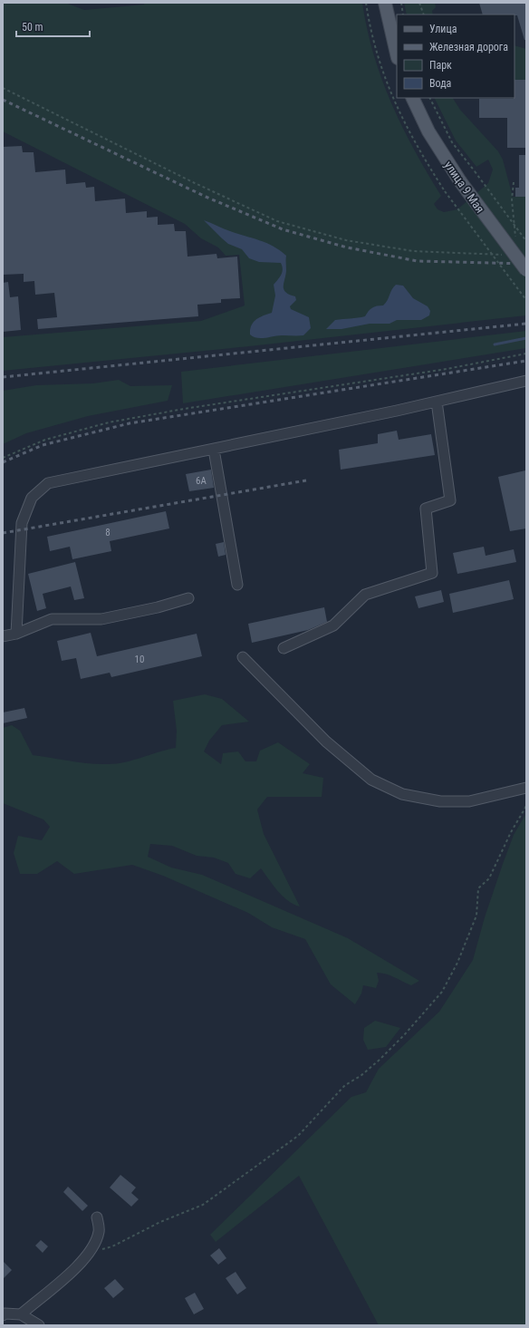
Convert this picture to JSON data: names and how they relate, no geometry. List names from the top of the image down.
{
  "streets": {
    "main road": ["улица 9 Мая"]
  },
  "house_numbers": ["6А", "8", "10"],
  "legend": [
    "Улица",
    "Железная дорога",
    "Парк",
    "Вода"
  ],
  "scale_bar": "50 m"
}
